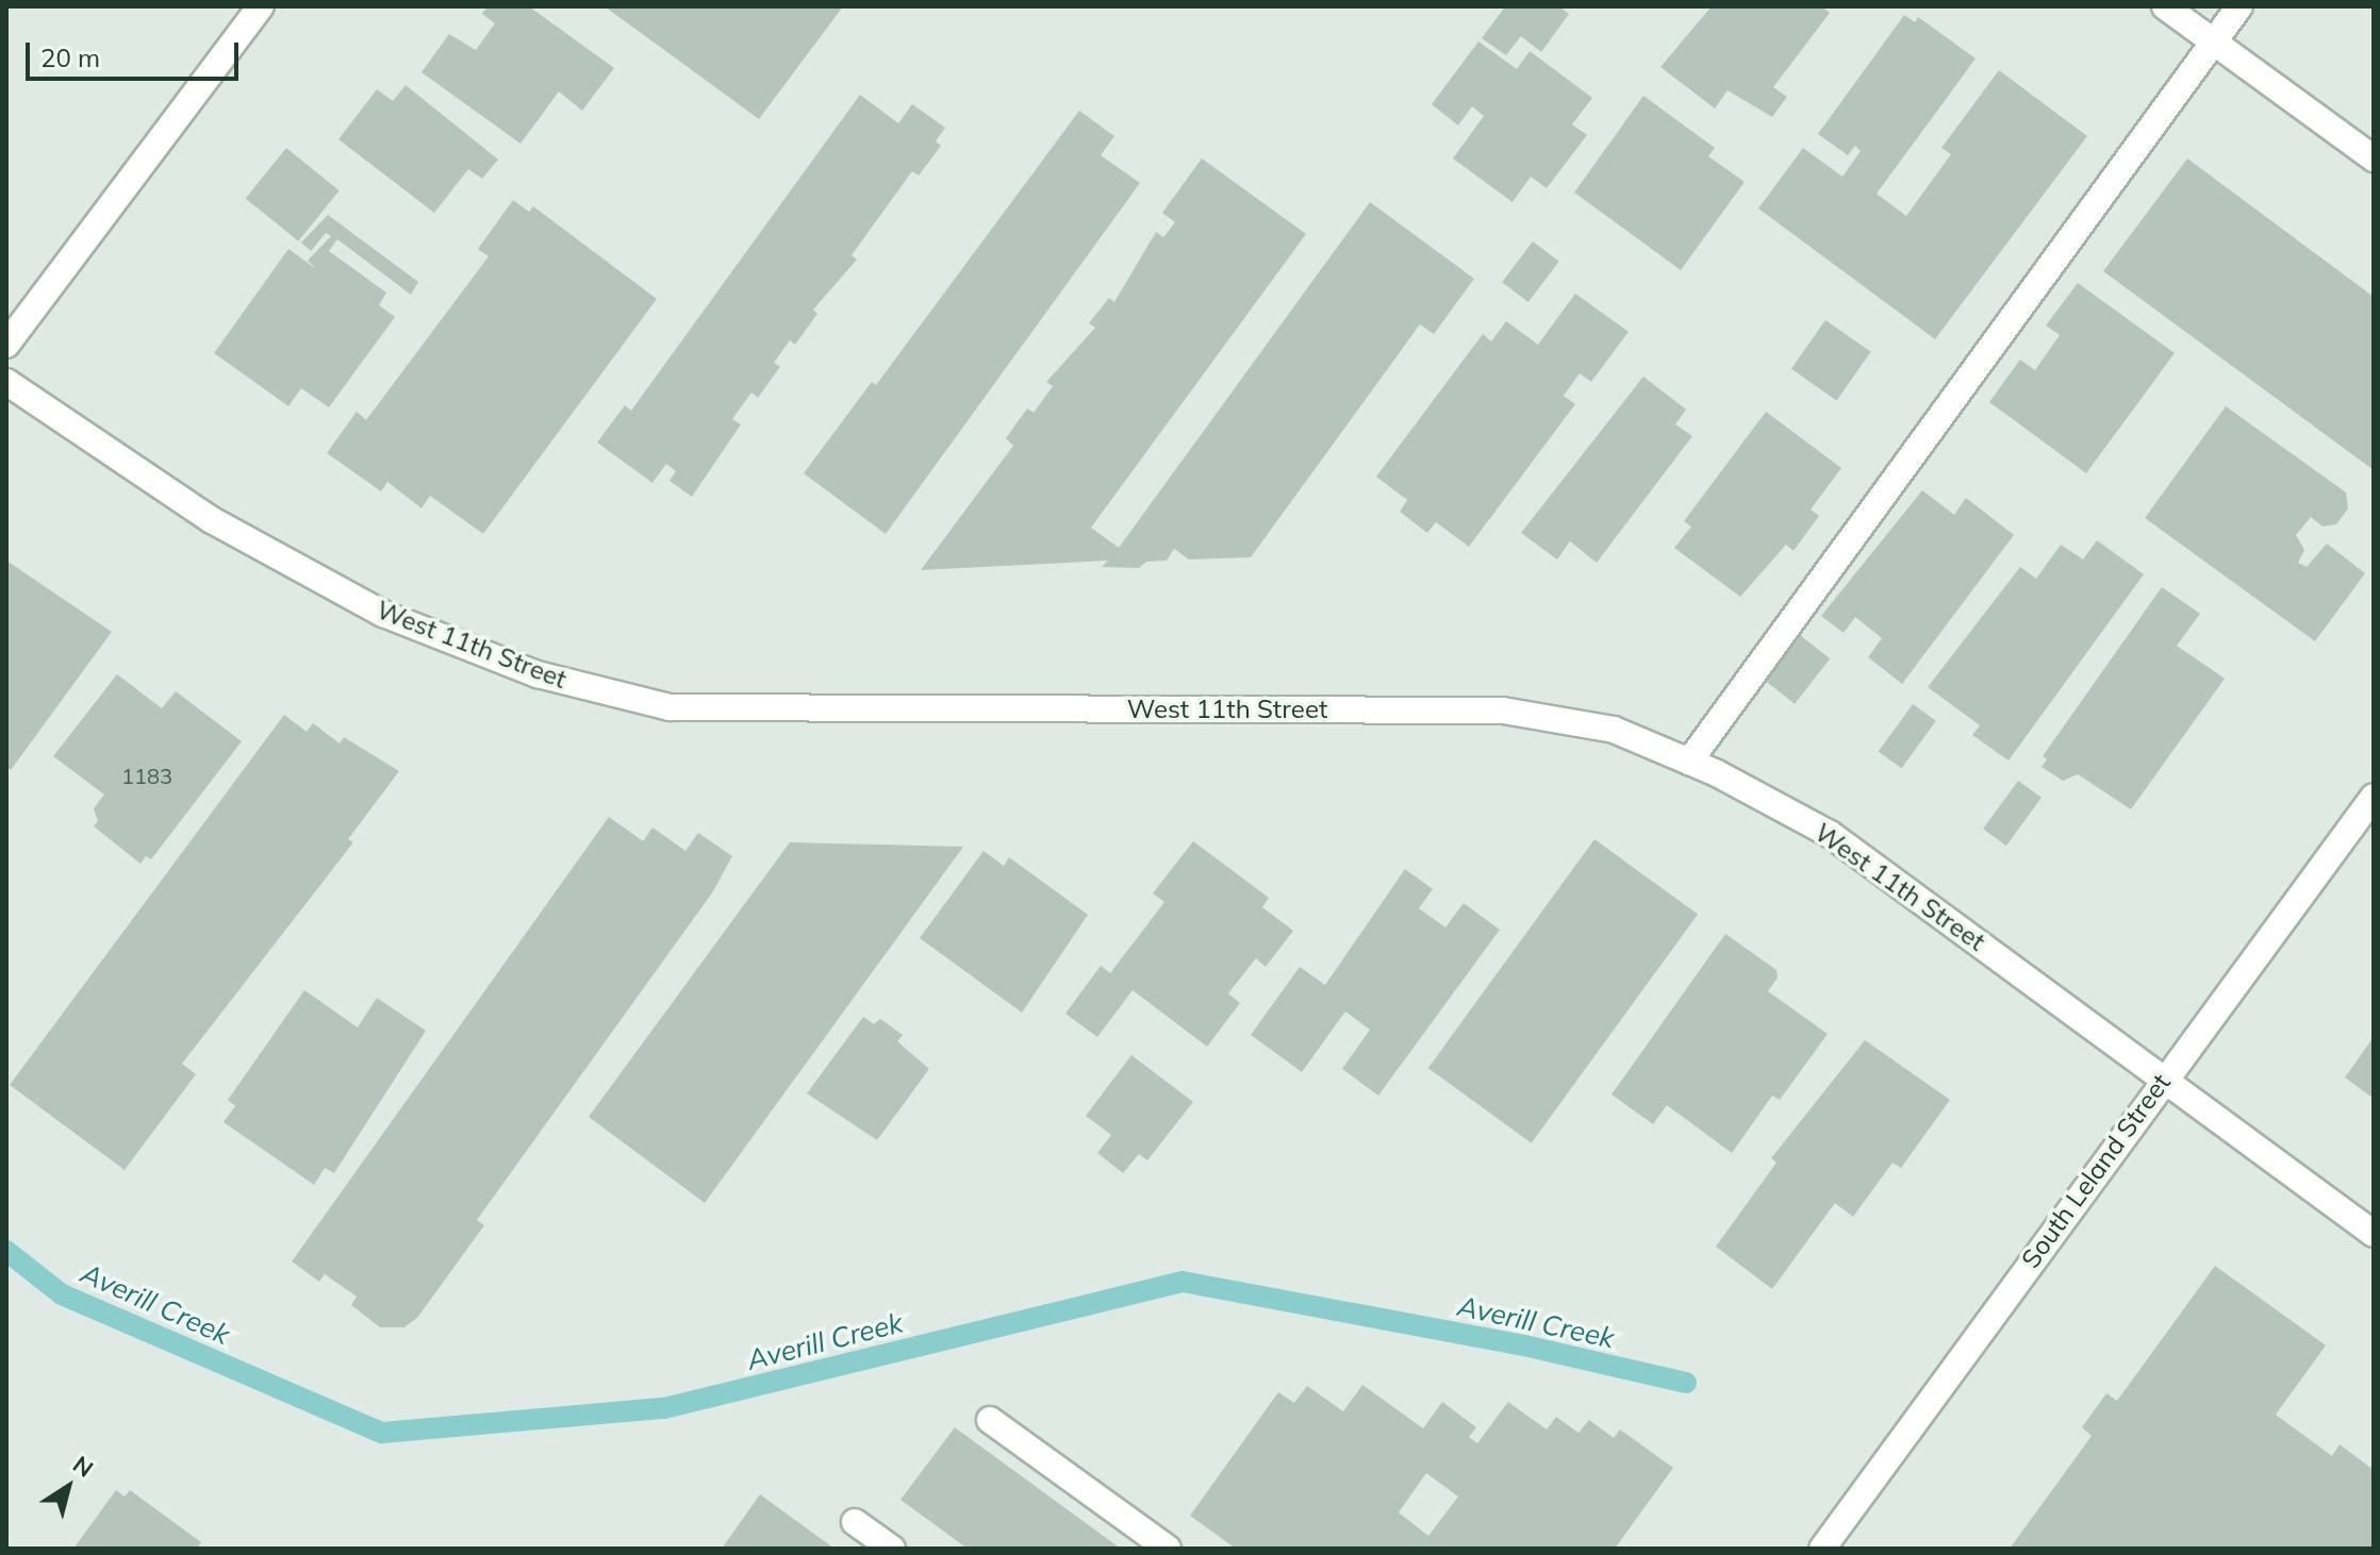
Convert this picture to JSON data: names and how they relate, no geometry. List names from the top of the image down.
{
  "streets": {
    "street": ["West 11th Street", "South Leland Street"]
  },
  "crossings": [
    ["West 11th Street", "South Leland Street"]
  ],
  "water": ["Averill Creek"],
  "house_numbers": ["1183"],
  "scale_bar": "20 m",
  "north": "top right"
}
